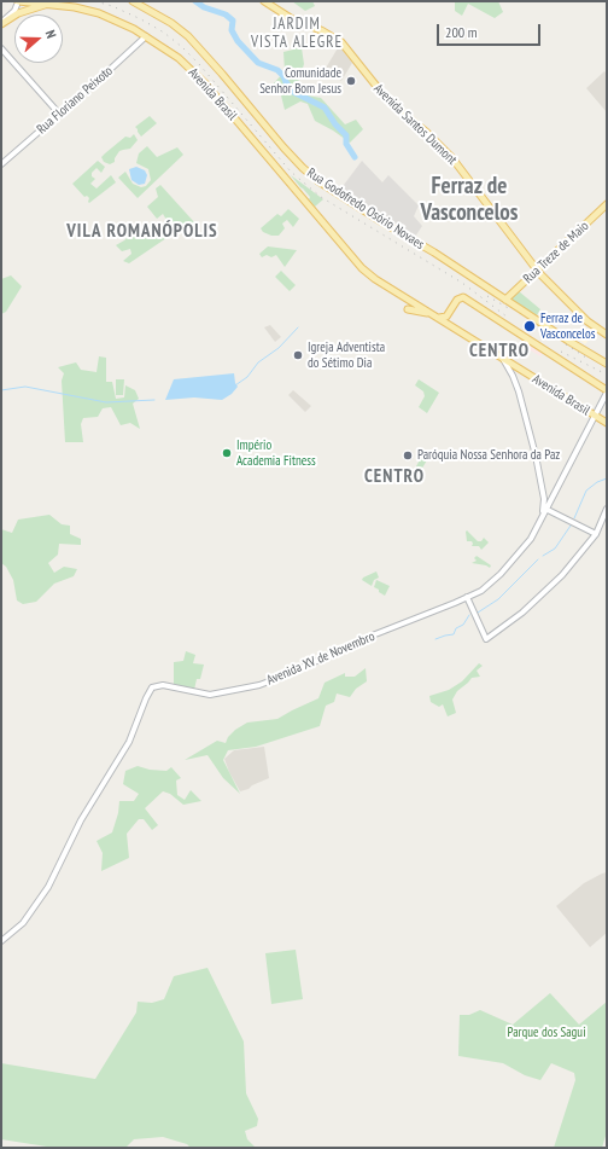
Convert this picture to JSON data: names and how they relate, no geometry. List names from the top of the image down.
{
  "streets": {
    "main road": [
      "Avenida Brasil",
      "Avenida Santos Dumont",
      "Rua Godofredo Osório Novaes",
      "Rua Treze de Maio"
    ],
    "street": ["Rua Floriano Peixoto", "Avenida XV de Novembro"]
  },
  "crossings": [
    ["Avenida Brasil", "Rua Floriano Peixoto"],
    ["Avenida Brasil", "Avenida XV de Novembro"],
    ["Avenida Santos Dumont", "Rua Treze de Maio"],
    ["Rua Godofredo Osório Novaes", "Rua Treze de Maio"]
  ],
  "districts": [
    "JARDIM VISTA ALEGRE",
    "Ferraz de Vasconcelos",
    "VILA ROMANÓPOLIS",
    "CENTRO",
    "CENTRO"
  ],
  "parks": ["Parque dos Sagui"],
  "places": [
    "Comunidade Senhor Bom Jesus",
    "Ferraz de Vasconcelos",
    "Igreja Adventista do Sétimo Dia",
    "Império Academia Fitness",
    "Paróquia Nossa Senhora da Paz"
  ],
  "scale_bar": "200 m",
  "north": "right"
}
